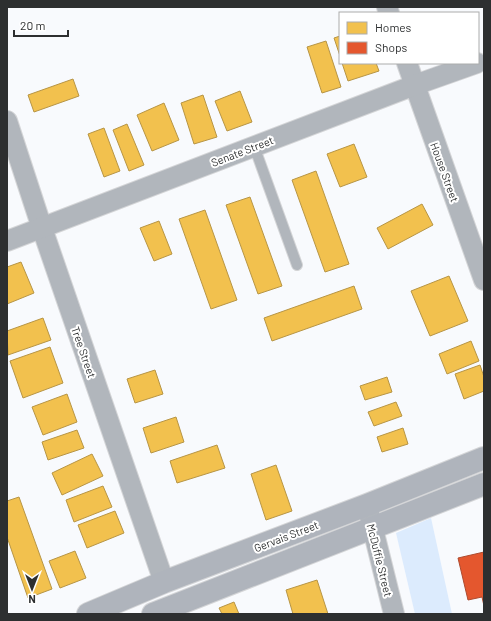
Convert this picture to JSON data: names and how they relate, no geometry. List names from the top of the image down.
{
  "streets": {
    "main road": ["Gervais Street"],
    "street": [
      "Senate Street",
      "House Street",
      "Tree Street",
      "McDuffie Street"
    ]
  },
  "crossings": [
    ["Senate Street", "House Street"],
    ["Senate Street", "Tree Street"],
    ["Tree Street", "Gervais Street"],
    ["Gervais Street", "McDuffie Street"]
  ],
  "legend": ["Homes", "Shops"],
  "scale_bar": "20 m",
  "north": "bottom"
}
